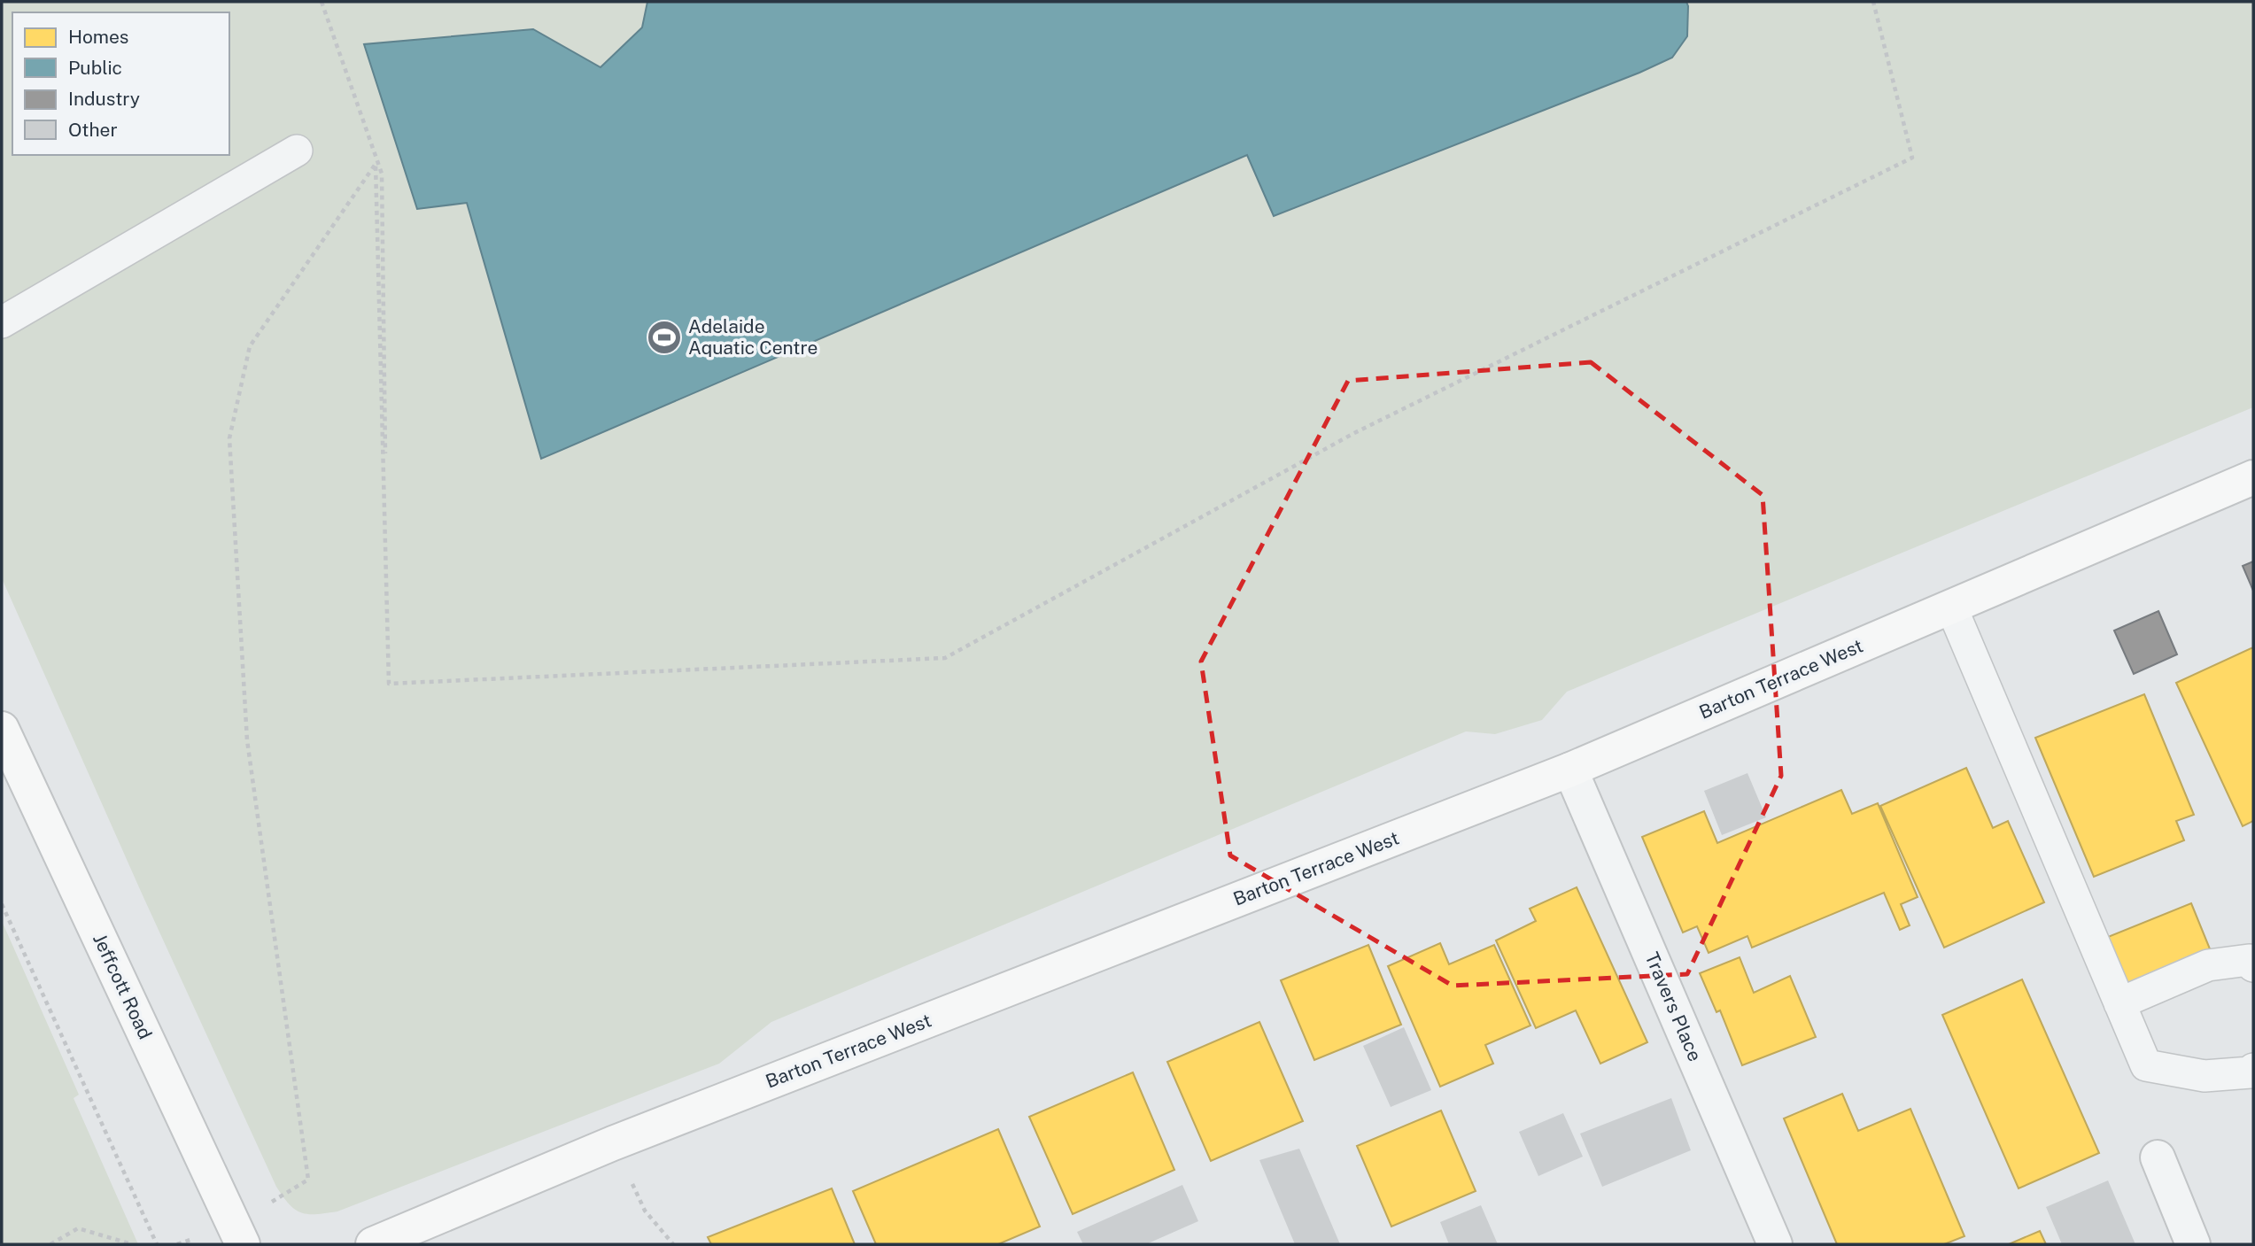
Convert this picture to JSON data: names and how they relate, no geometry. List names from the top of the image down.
{
  "streets": {
    "street": ["Barton Terrace West", "Jeffcott Road", "Travers Place"]
  },
  "crossings": [
    ["Barton Terrace West", "Travers Place"]
  ],
  "places": {
    "sports": ["Adelaide Aquatic Centre"]
  },
  "legend": [
    "Homes",
    "Public",
    "Industry",
    "Other"
  ]
}
